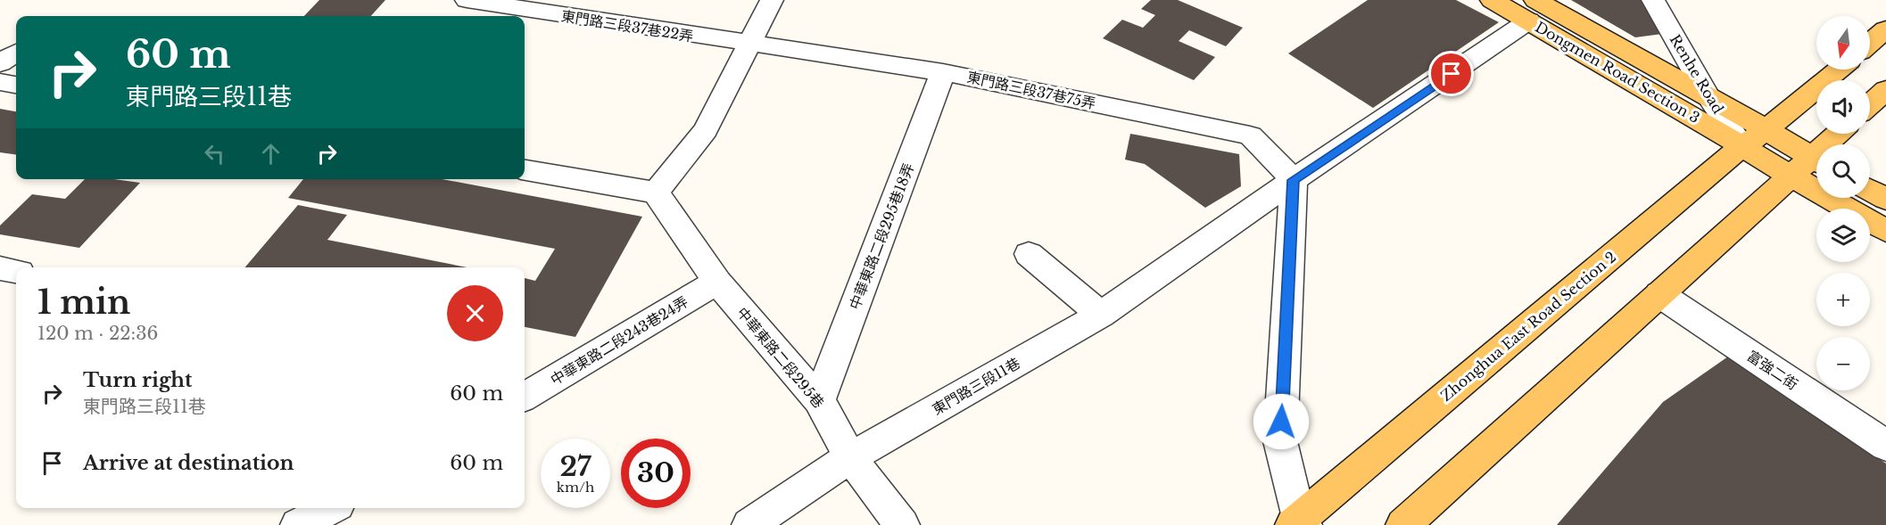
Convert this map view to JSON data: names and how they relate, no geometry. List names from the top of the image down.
{
  "streets": {
    "main road": ["Dongmen Road Section 3", "Zhonghua East Road Section 2"],
    "street": [
      "東門路三段37巷22弄",
      "Renhe Road",
      "東門路三段37巷75弄",
      "中華東路二段295巷18弄",
      "中華東路二段243巷24弄",
      "中華東路二段295巷",
      "富強二街",
      "東門路三段11巷"
    ]
  },
  "crossings": [
    ["東門路三段37巷22弄", "東門路三段37巷75弄"],
    ["Dongmen Road Section 3", "Renhe Road"],
    ["Dongmen Road Section 3", "Zhonghua East Road Section 2"],
    ["Dongmen Road Section 3", "東門路三段11巷"],
    ["Renhe Road", "Zhonghua East Road Section 2"],
    ["東門路三段37巷75弄", "中華東路二段295巷18弄"],
    ["東門路三段37巷75弄", "東門路三段11巷"],
    ["中華東路二段295巷18弄", "中華東路二段295巷"],
    ["中華東路二段243巷24弄", "中華東路二段295巷"],
    ["中華東路二段295巷", "東門路三段11巷"]
  ],
  "north": "bottom",
  "page": {
    "map_buttons": ["+", "−"],
    "turn": ["60 m", "東門路三段11巷"],
    "heading": ["1 min", "120 m · 22:36"],
    "list": [
      {
        "name": "Turn right",
        "note": "東門路三段11巷",
        "value": "60 m"
      },
      {
        "name": "Arrive at destination",
        "value": "60 m"
      }
    ],
    "speed": "27 km/h",
    "limit": "30"
  }
}
